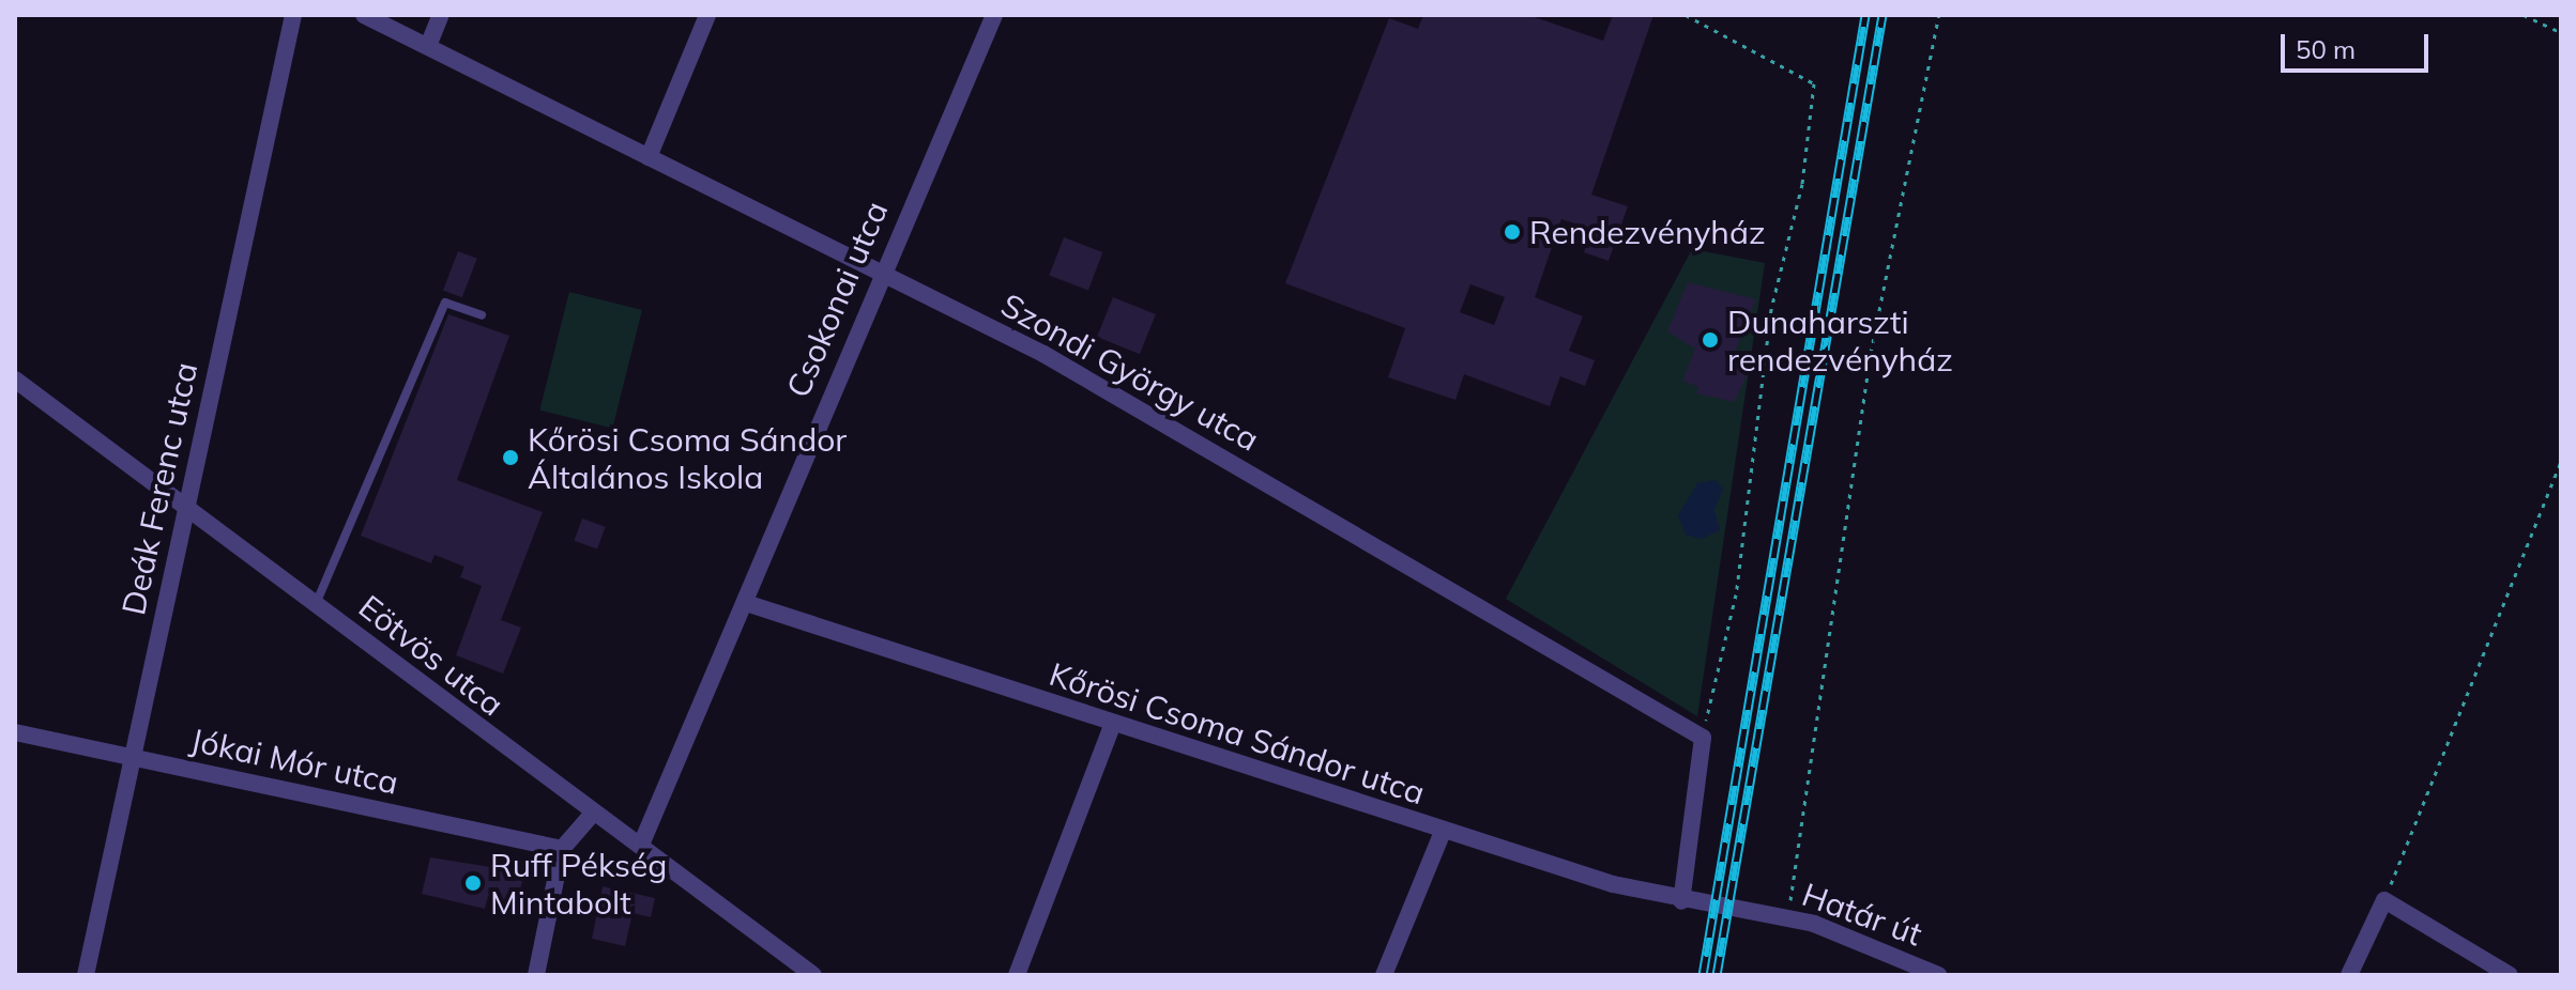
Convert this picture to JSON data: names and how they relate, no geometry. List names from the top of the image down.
{
  "streets": {
    "street": [
      "Csokonai utca",
      "Szondi György utca",
      "Deák Ferenc utca",
      "Eötvös utca",
      "Kőrösi Csoma Sándor utca",
      "Jókai Mór utca",
      "Határ út"
    ]
  },
  "crossings": [
    ["Csokonai utca", "Szondi György utca"],
    ["Csokonai utca", "Eötvös utca"],
    ["Csokonai utca", "Kőrösi Csoma Sándor utca"],
    ["Deák Ferenc utca", "Eötvös utca"],
    ["Deák Ferenc utca", "Jókai Mór utca"],
    ["Kőrösi Csoma Sándor utca", "Határ út"]
  ],
  "places": [
    "Rendezvényház",
    "Dunaharszti rendezvényház",
    "Kőrösi Csoma Sándor Általános Iskola",
    "Ruff Pékség Mintabolt"
  ],
  "scale_bar": "50 m"
}
